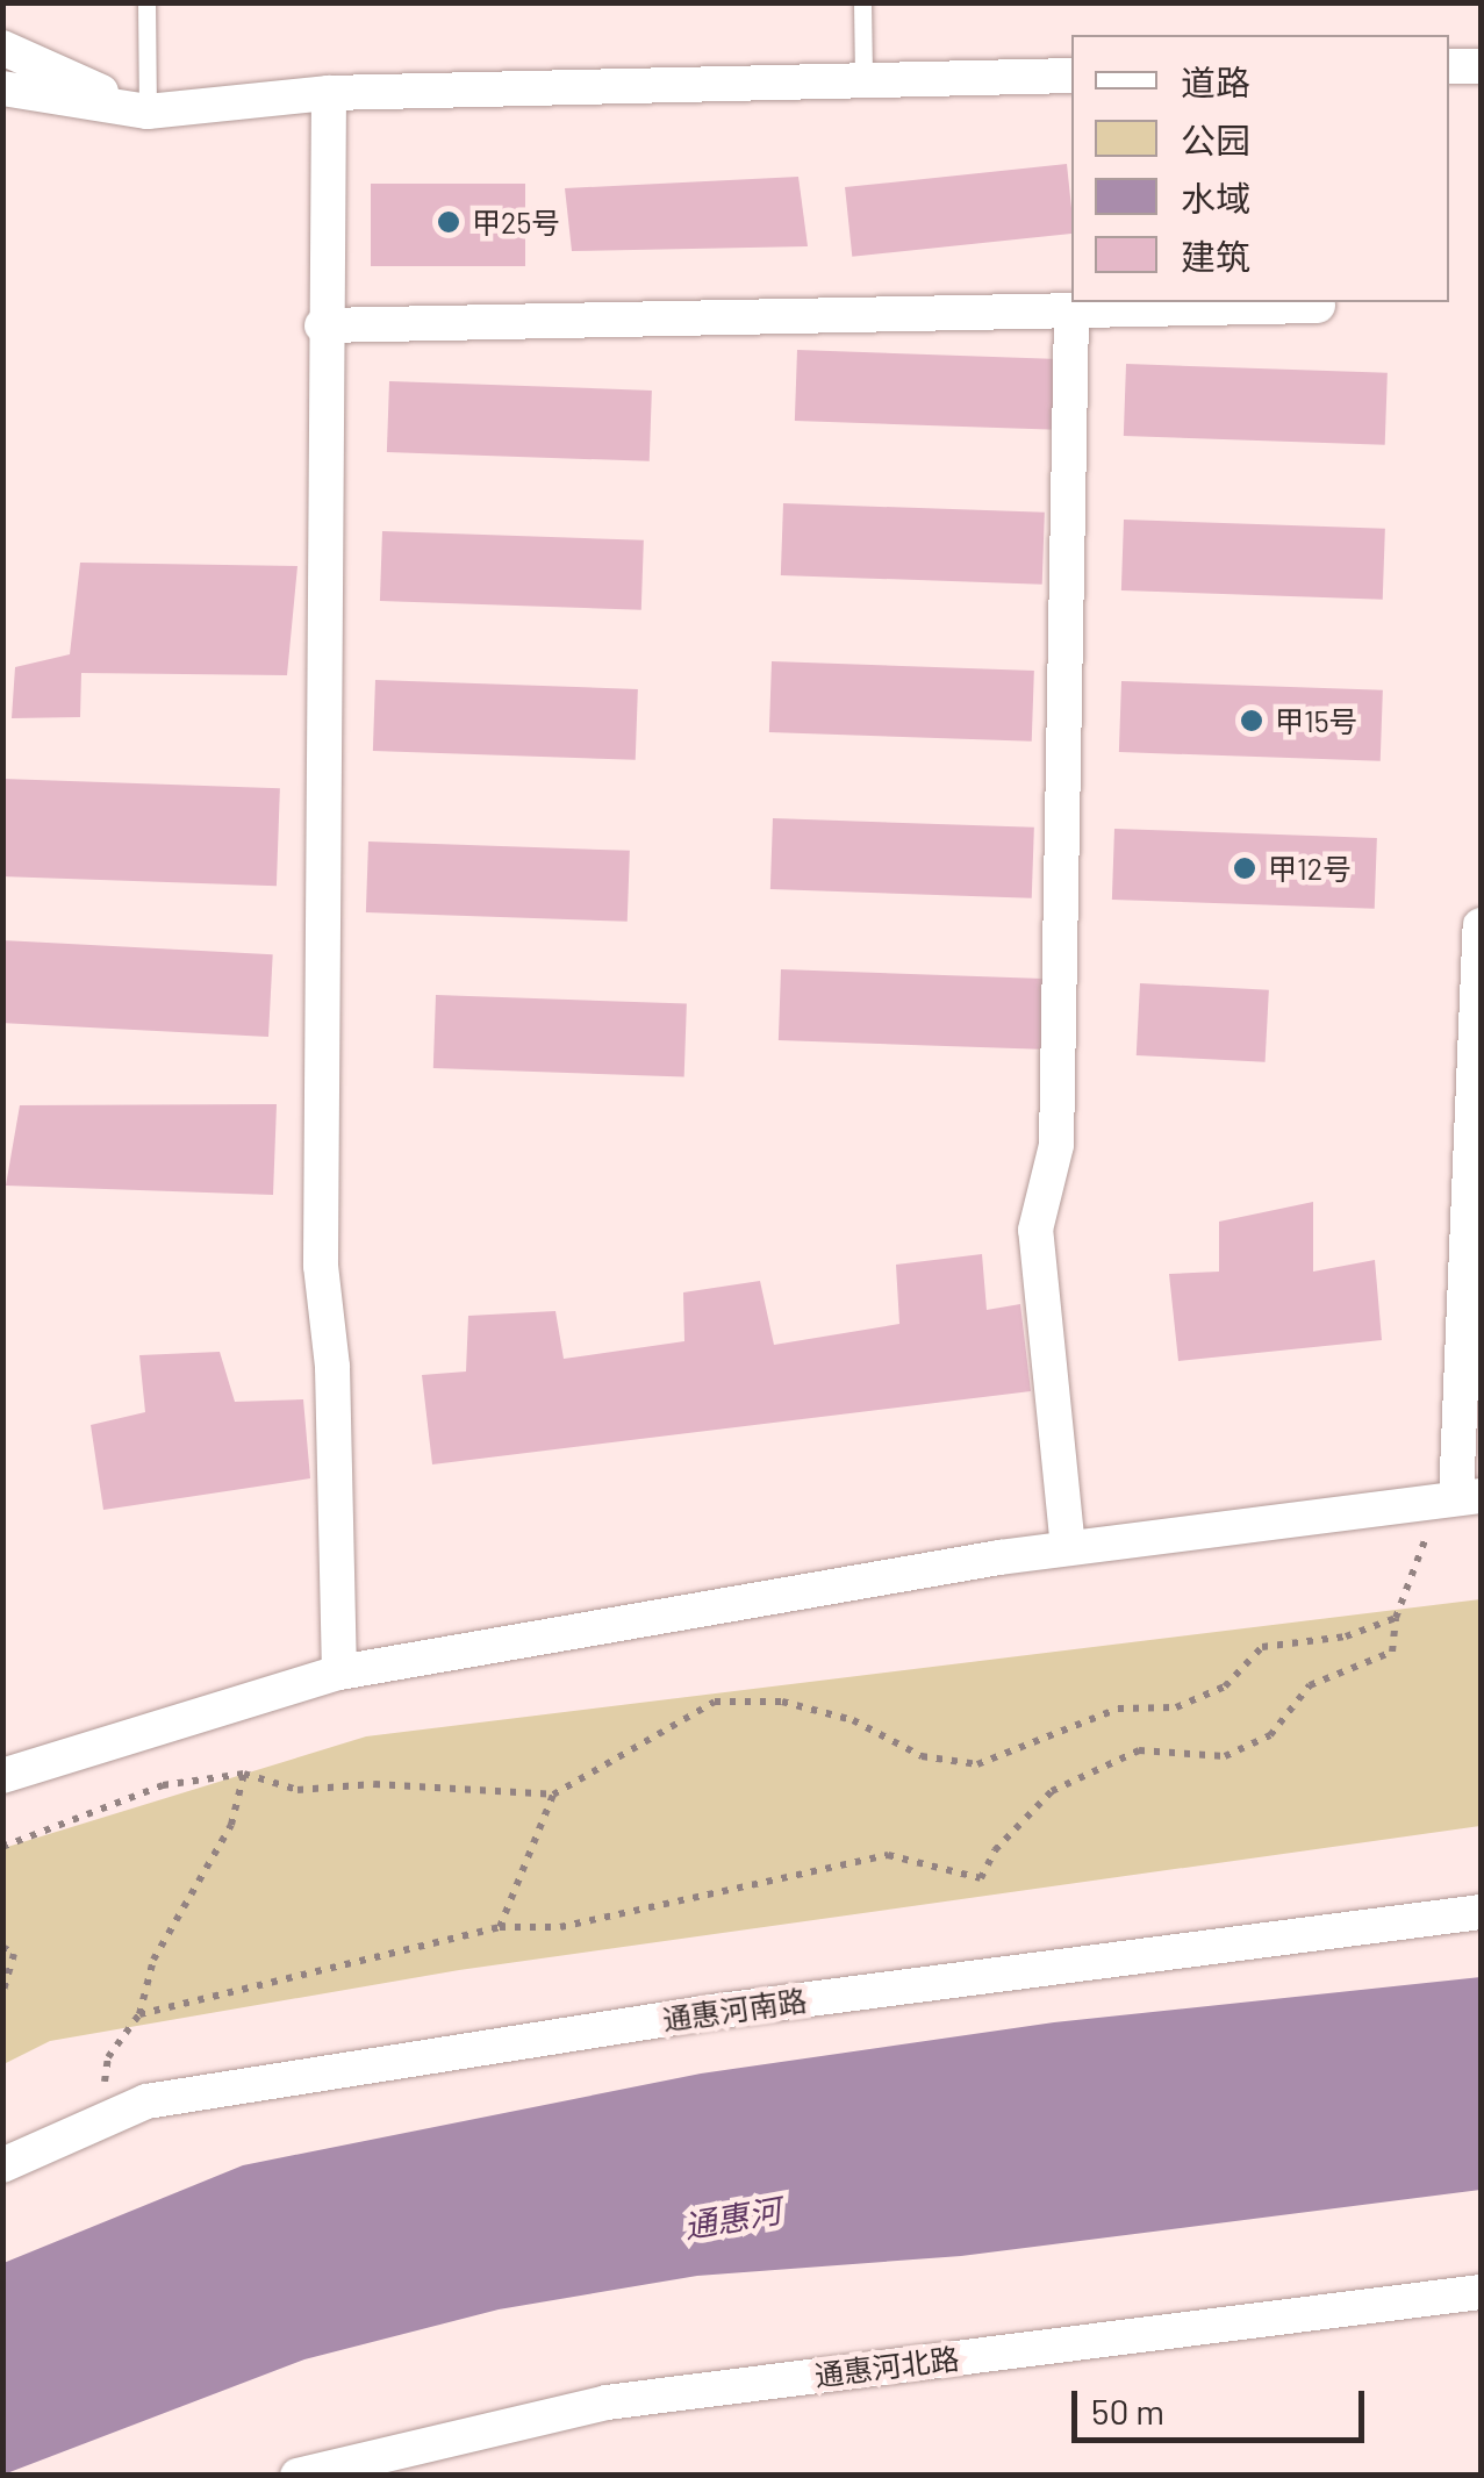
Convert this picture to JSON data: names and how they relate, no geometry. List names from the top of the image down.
{
  "streets": {
    "street": ["通惠河南路", "通惠河北路"]
  },
  "water": ["通惠河"],
  "places": ["甲25号", "甲15号", "甲12号"],
  "legend": [
    "道路",
    "公园",
    "水域",
    "建筑"
  ],
  "scale_bar": "50 m"
}
